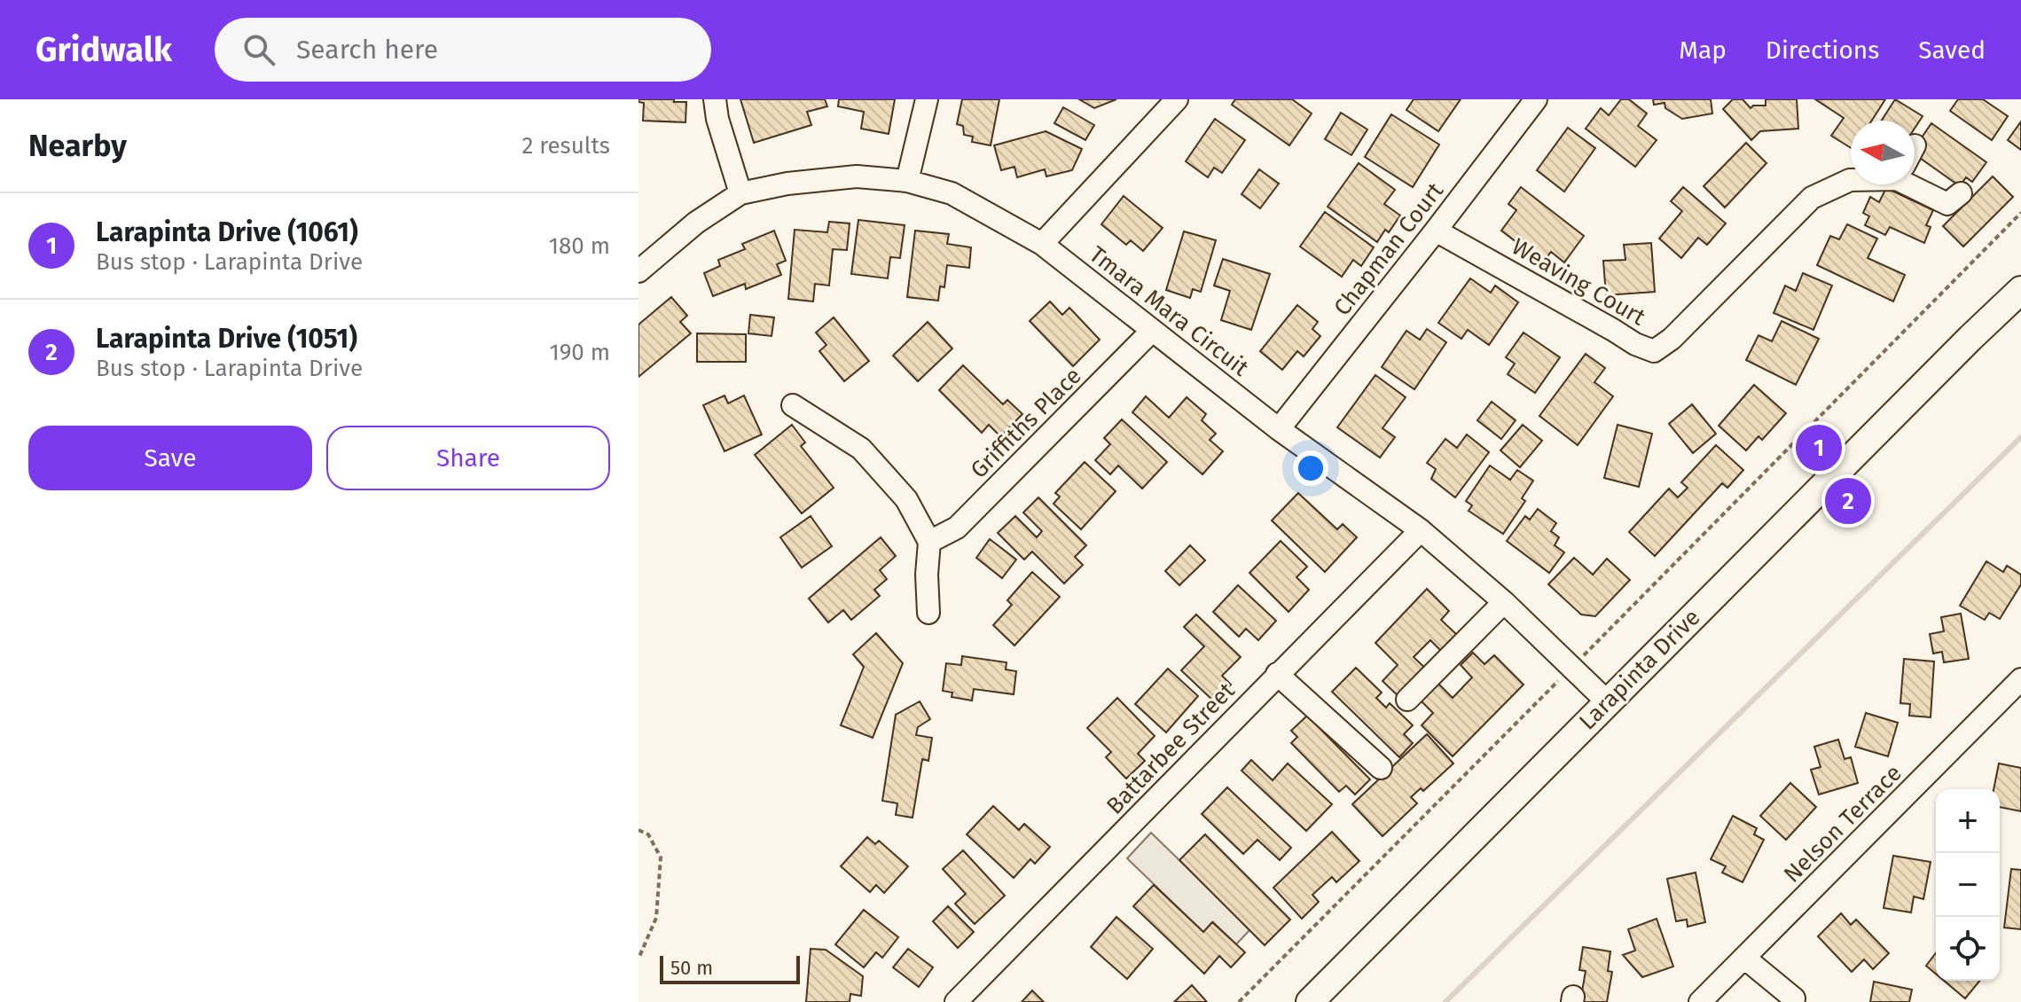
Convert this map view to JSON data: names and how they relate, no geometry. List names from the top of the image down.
{
  "streets": {
    "main road": ["Larapinta Drive"],
    "street": [
      "Chapman Court",
      "Weaving Court",
      "Tmara Mara Circuit",
      "Griffiths Place",
      "Battarbee Street",
      "Nelson Terrace"
    ]
  },
  "crossings": [
    ["Chapman Court", "Weaving Court"],
    ["Chapman Court", "Tmara Mara Circuit"],
    ["Tmara Mara Circuit", "Griffiths Place"],
    ["Tmara Mara Circuit", "Larapinta Drive"],
    ["Tmara Mara Circuit", "Battarbee Street"]
  ],
  "scale_bar": "50 m",
  "north": "left",
  "page": {
    "header": "Gridwalk",
    "search": "Search here",
    "nav": ["Map", "Directions", "Saved"],
    "heading": ["Nearby", "2 results"],
    "list": [
      {
        "mark": "1",
        "name": "Larapinta Drive (1061)",
        "note": "Bus stop · Larapinta Drive",
        "value": "180 m"
      },
      {
        "mark": "2",
        "name": "Larapinta Drive (1051)",
        "note": "Bus stop · Larapinta Drive",
        "value": "190 m"
      }
    ],
    "buttons": ["Save", "Share"],
    "pins": ["1", "2"],
    "map_buttons": ["+", "−"],
    "scale": "50 m"
  }
}
